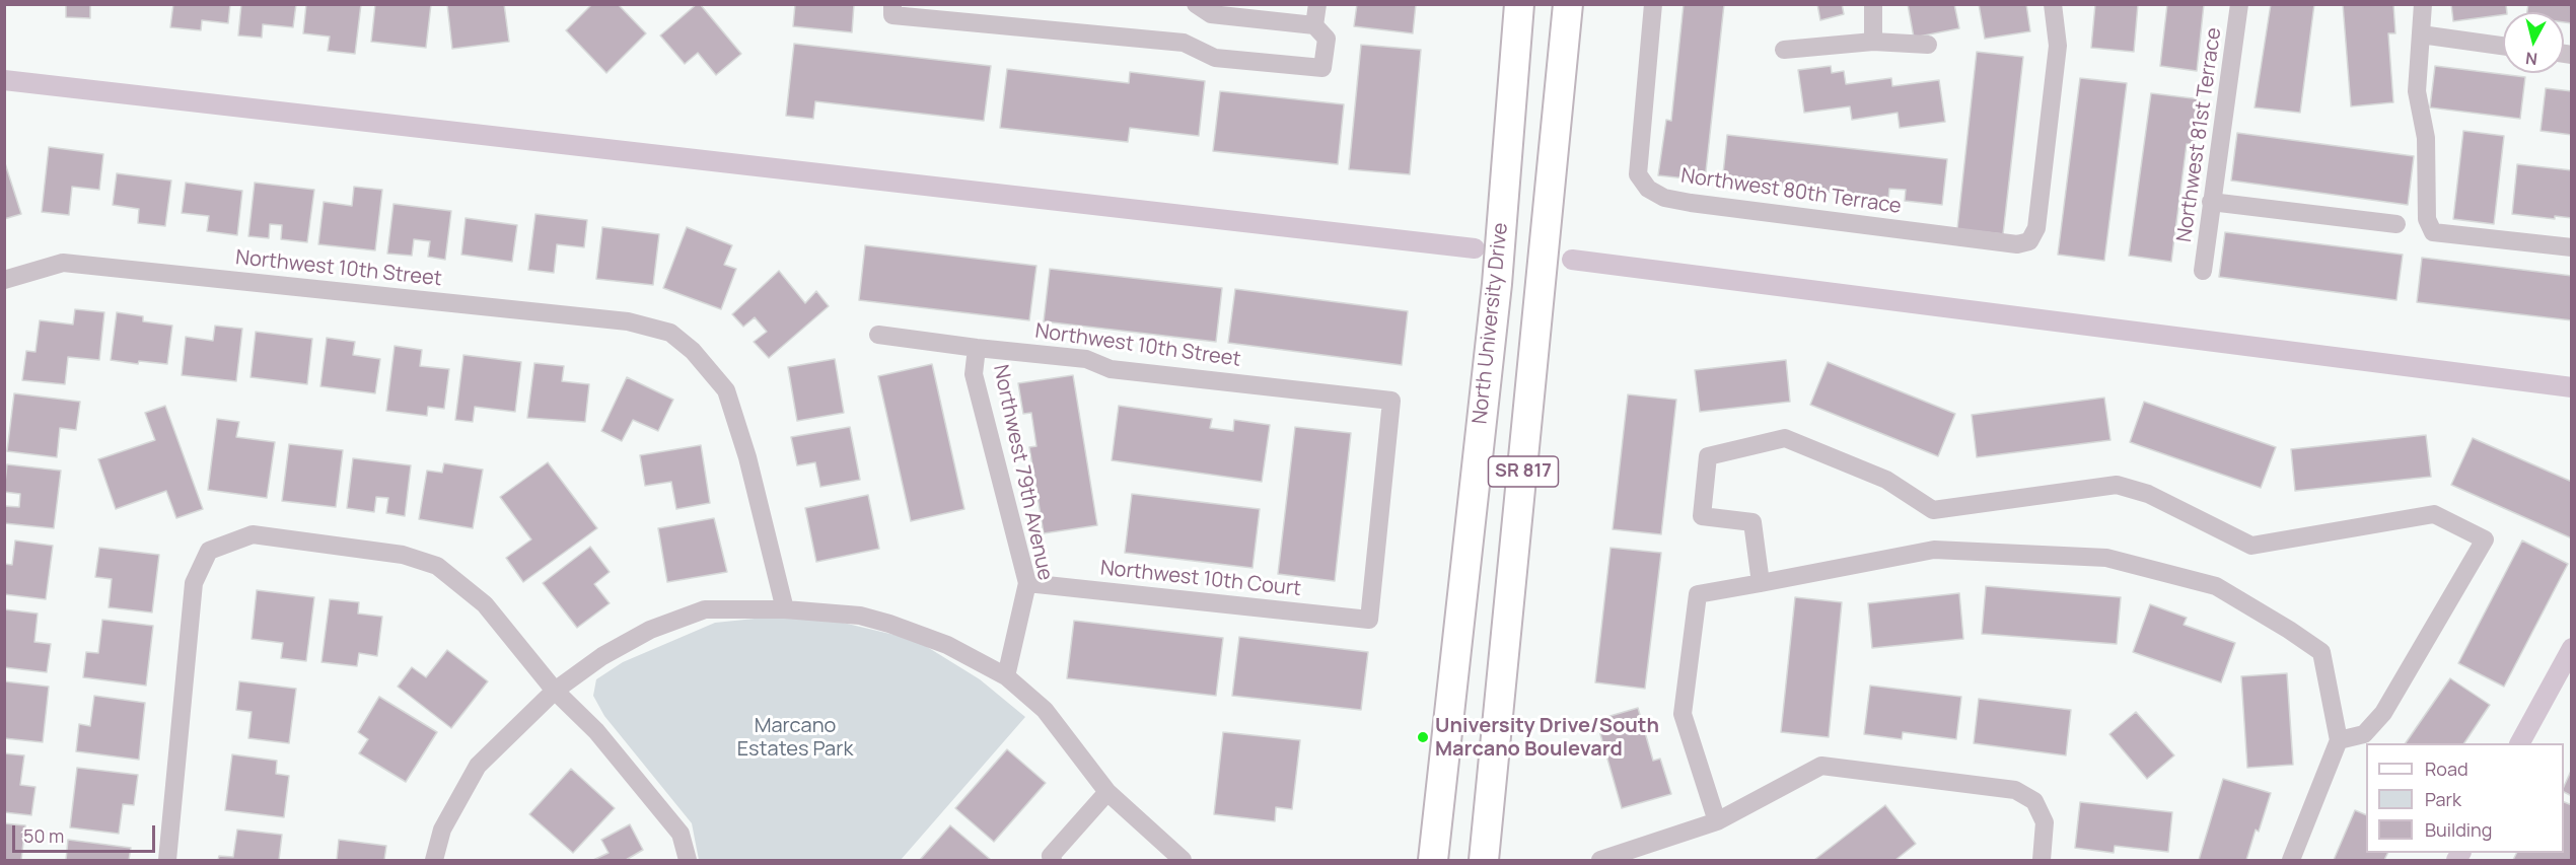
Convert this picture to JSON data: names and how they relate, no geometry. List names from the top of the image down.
{
  "streets": {
    "main road": ["North University Drive", "SR 817"],
    "street": [
      "Northwest 81st Terrace",
      "Northwest 80th Terrace",
      "Northwest 10th Street",
      "Northwest 79th Avenue",
      "Northwest 10th Court"
    ]
  },
  "crossings": [
    ["Northwest 10th Street", "Northwest 79th Avenue"],
    ["Northwest 10th Street", "Northwest 10th Court"],
    ["Northwest 79th Avenue", "Northwest 10th Court"]
  ],
  "parks": ["Marcano Estates Park"],
  "places": ["University Drive/South Marcano Boulevard"],
  "legend": ["Road", "Park", "Building"],
  "scale_bar": "50 m",
  "north": "bottom"
}
